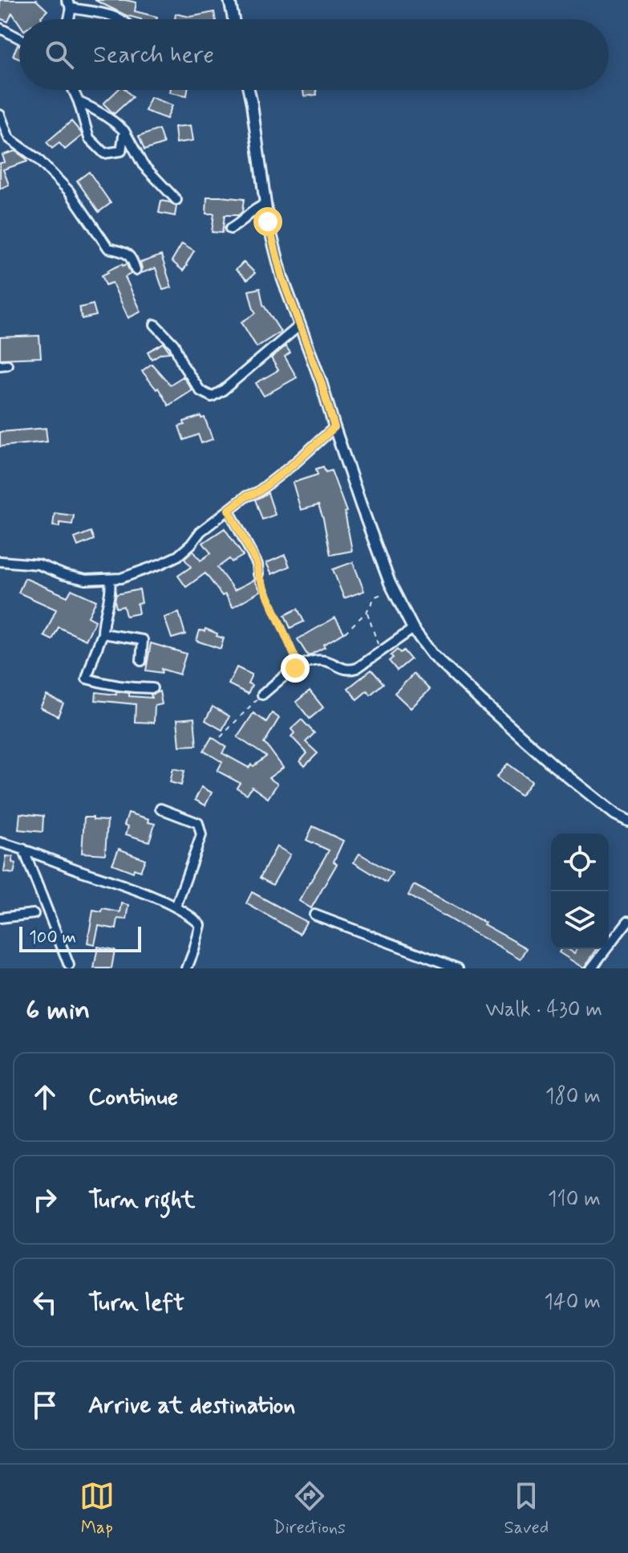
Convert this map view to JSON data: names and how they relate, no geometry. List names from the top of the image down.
{
  "scale_bar": "100 m",
  "page": {
    "search": "Search here",
    "scale": "100 m",
    "heading": ["6 min", "Walk · 430 m"],
    "list": [
      ["Continue", "180 m"],
      ["Turn right", "110 m"],
      ["Turn left", "140 m"],
      "Arrive at destination"
    ],
    "nav": ["Map", "Directions", "Saved"]
  }
}
